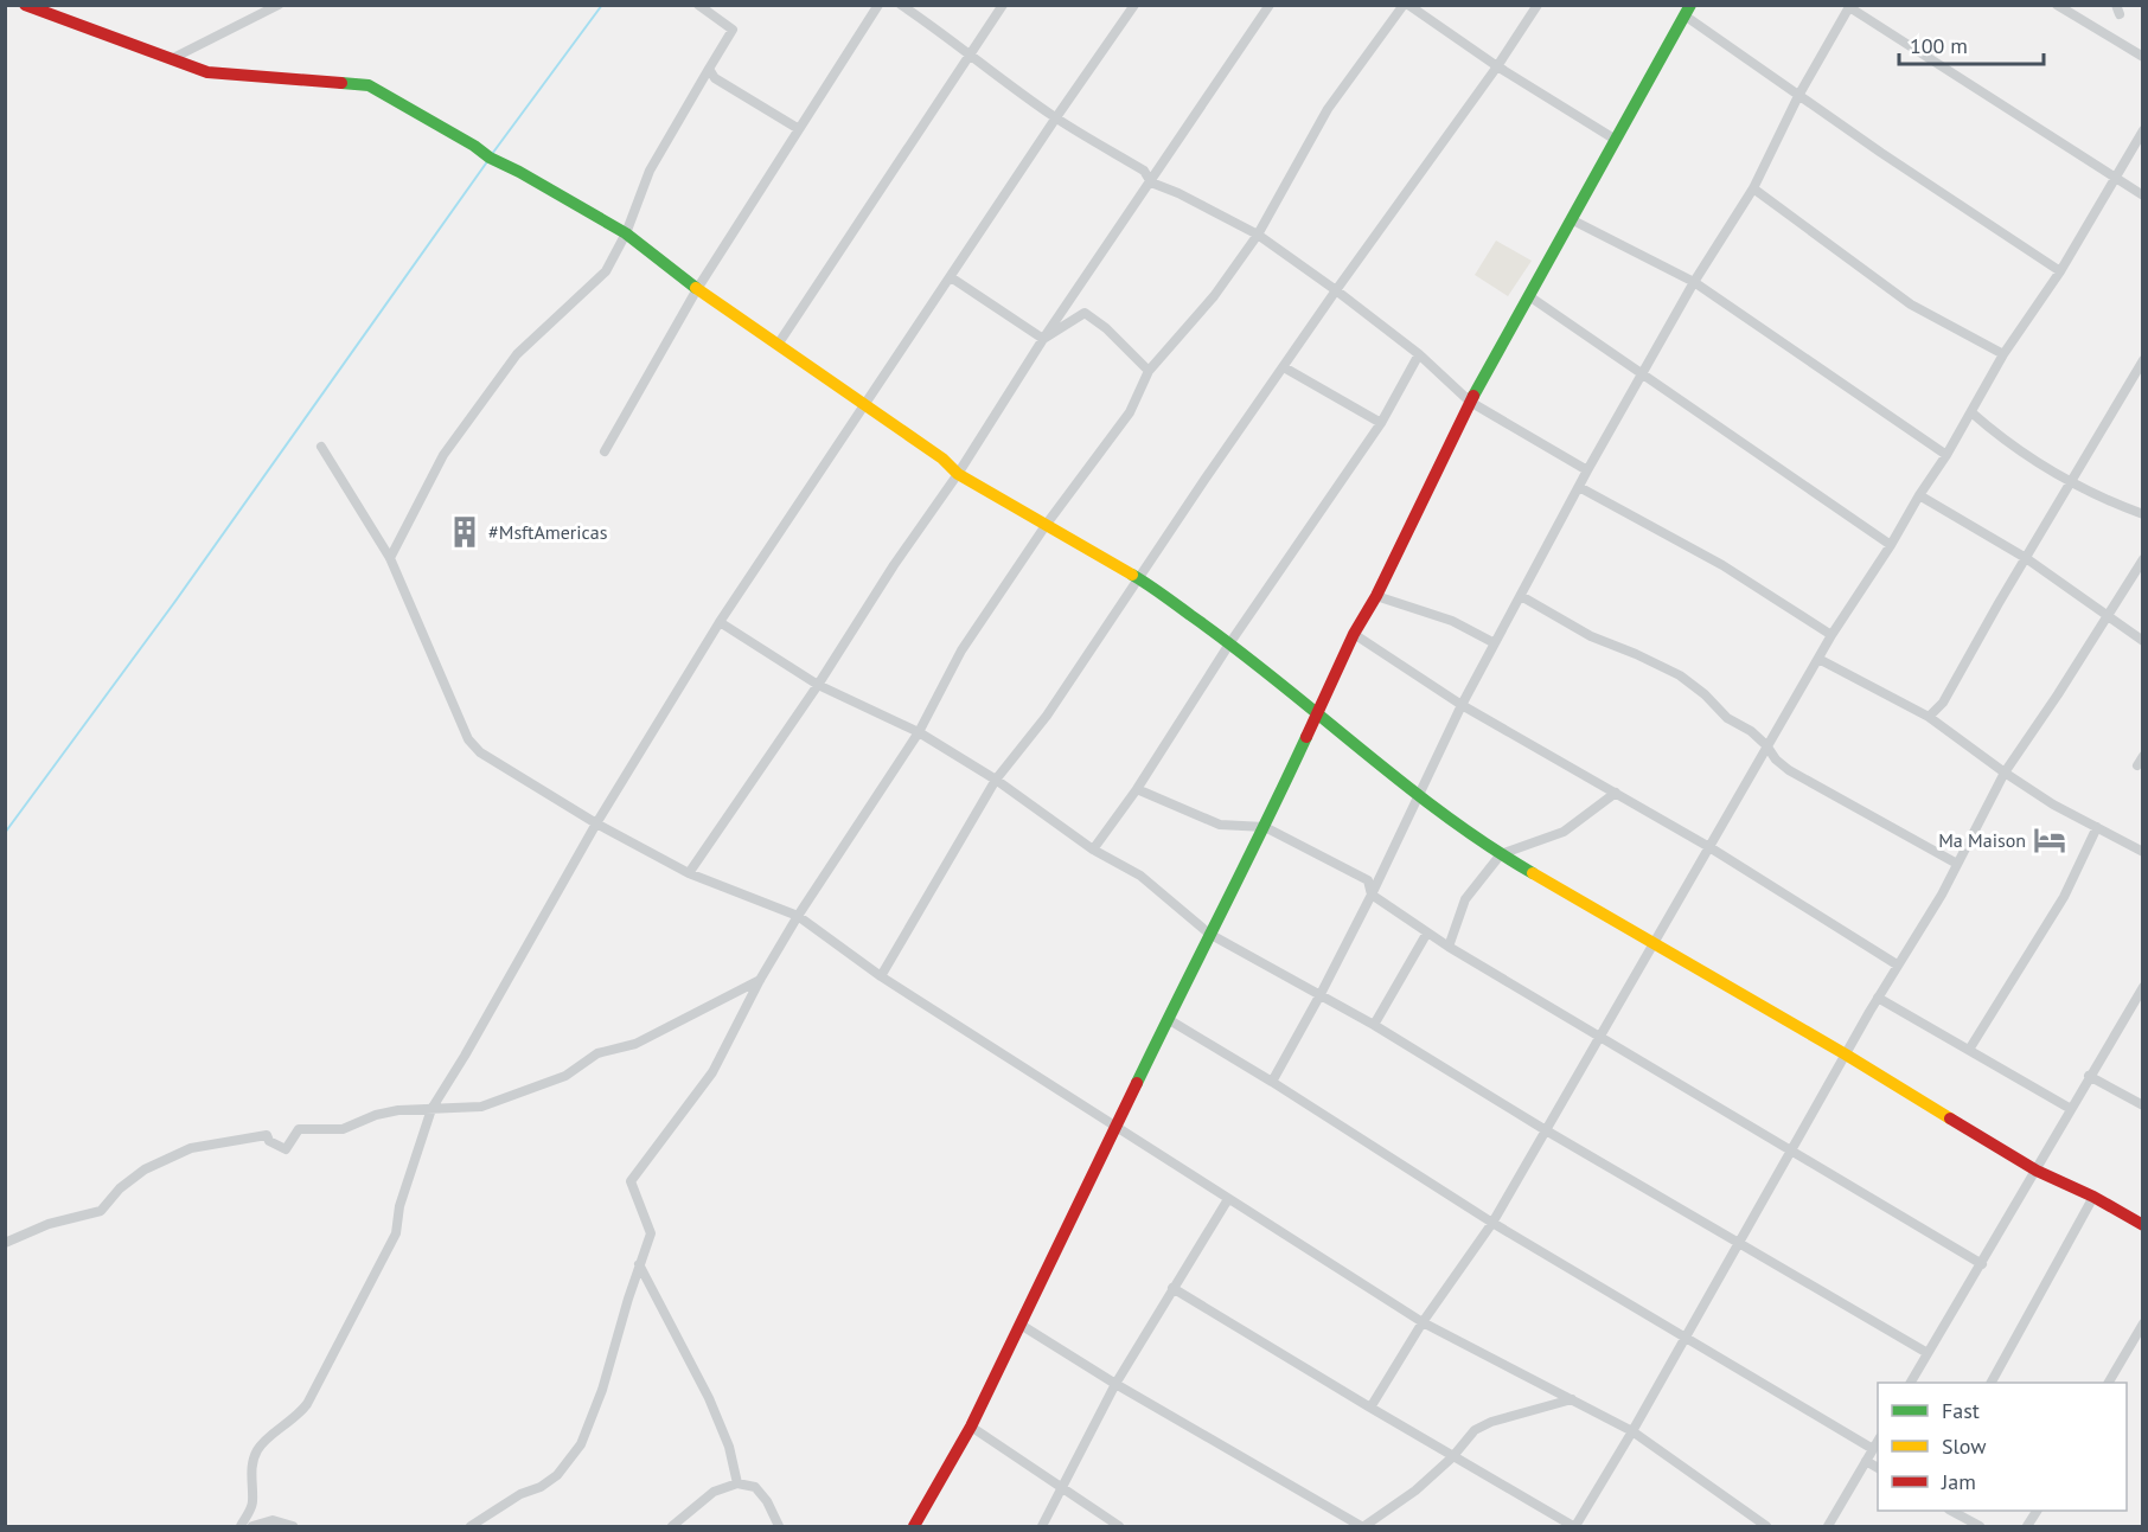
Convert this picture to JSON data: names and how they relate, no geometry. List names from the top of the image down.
{
  "places": {
    "building": ["#MsftAmericas"],
    "hotel": ["Ma Maison"]
  },
  "legend": ["Fast", "Slow", "Jam"],
  "scale_bar": "100 m"
}
